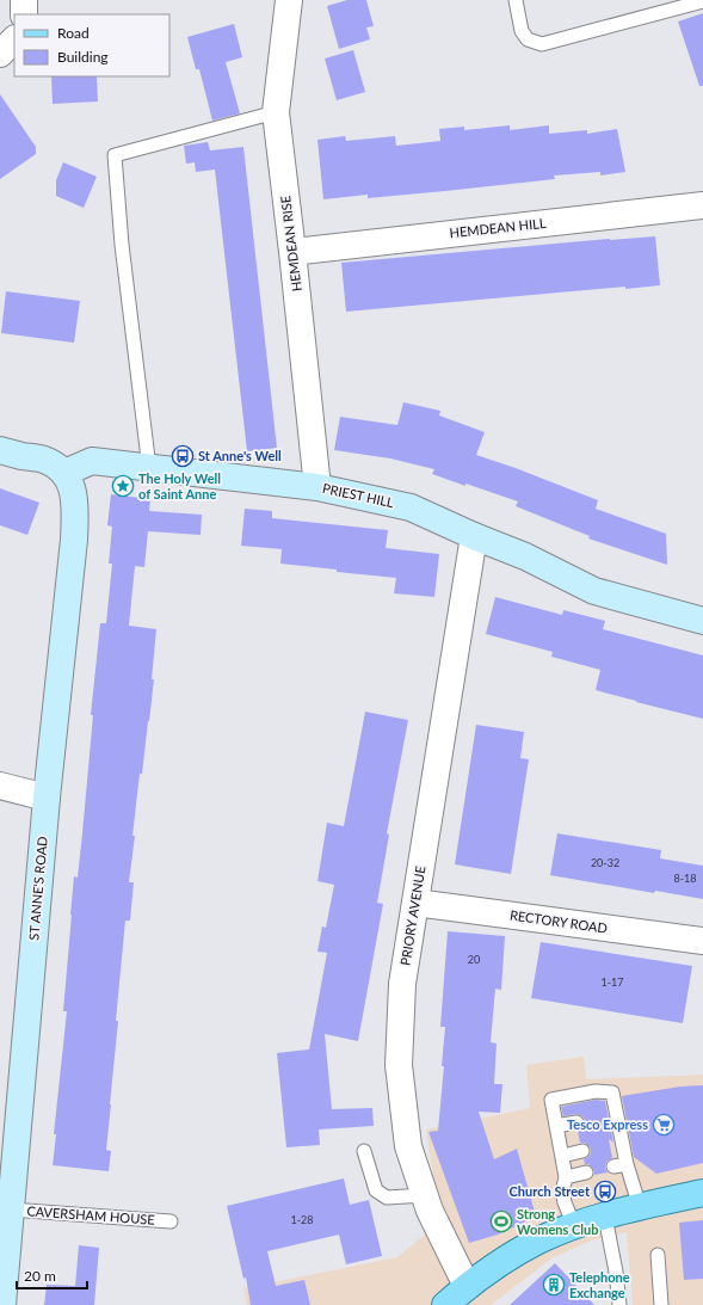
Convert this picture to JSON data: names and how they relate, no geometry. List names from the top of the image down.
{
  "streets": {
    "street": [
      "HEMDEAN HILL",
      "HEMDEAN RISE",
      "PRIEST HILL",
      "ST ANNE'S ROAD",
      "PRIORY AVENUE",
      "RECTORY ROAD"
    ],
    "lane": ["CAVERSHAM HOUSE"]
  },
  "crossings": [
    ["HEMDEAN HILL", "HEMDEAN RISE"],
    ["HEMDEAN RISE", "PRIEST HILL"],
    ["PRIEST HILL", "ST ANNE'S ROAD"],
    ["PRIEST HILL", "PRIORY AVENUE"],
    ["ST ANNE'S ROAD", "CAVERSHAM HOUSE"],
    ["PRIORY AVENUE", "RECTORY ROAD"]
  ],
  "places": {
    "bus stop": ["St Anne's Well", "Church Street"],
    "place": ["The Holy Well of Saint Anne"],
    "supermarket": ["Tesco Express"],
    "sports": ["Strong Womens Club"],
    "building": ["Telephone Exchange"]
  },
  "house_numbers": [
    "20-32",
    "8-18",
    "20",
    "1-17",
    "1-28"
  ],
  "legend": ["Road", "Building"],
  "scale_bar": "20 m"
}
